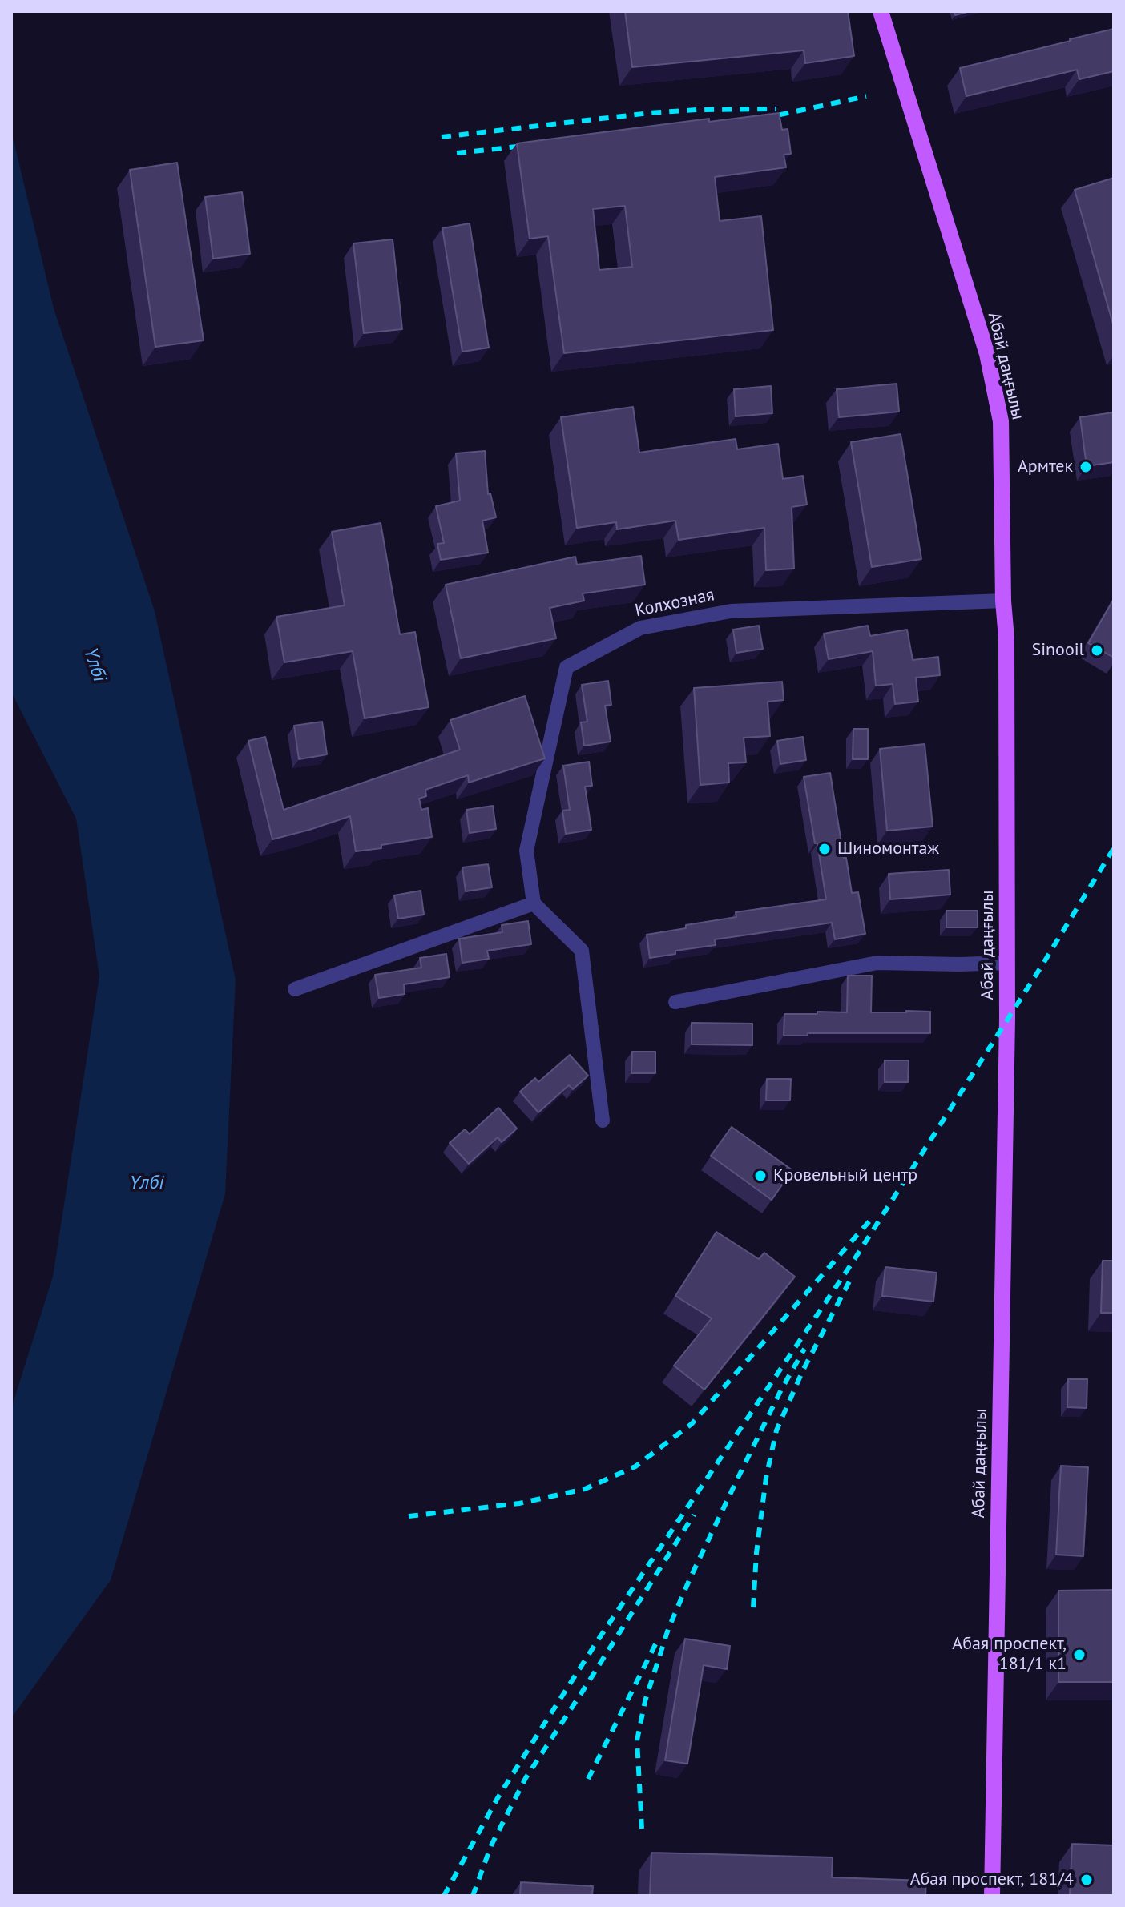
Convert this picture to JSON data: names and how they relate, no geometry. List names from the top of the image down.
{
  "streets": {
    "main road": ["Абай даңғылы"],
    "street": ["Колхозная"]
  },
  "crossings": [
    ["Абай даңғылы", "Колхозная"]
  ],
  "water": ["Үлбі"],
  "places": [
    "Армтек",
    "Sinooil",
    "Шиномонтаж",
    "Кровельный центр",
    "Абая проспект, 181/1 к1",
    "Абая проспект, 181/4"
  ]
}
